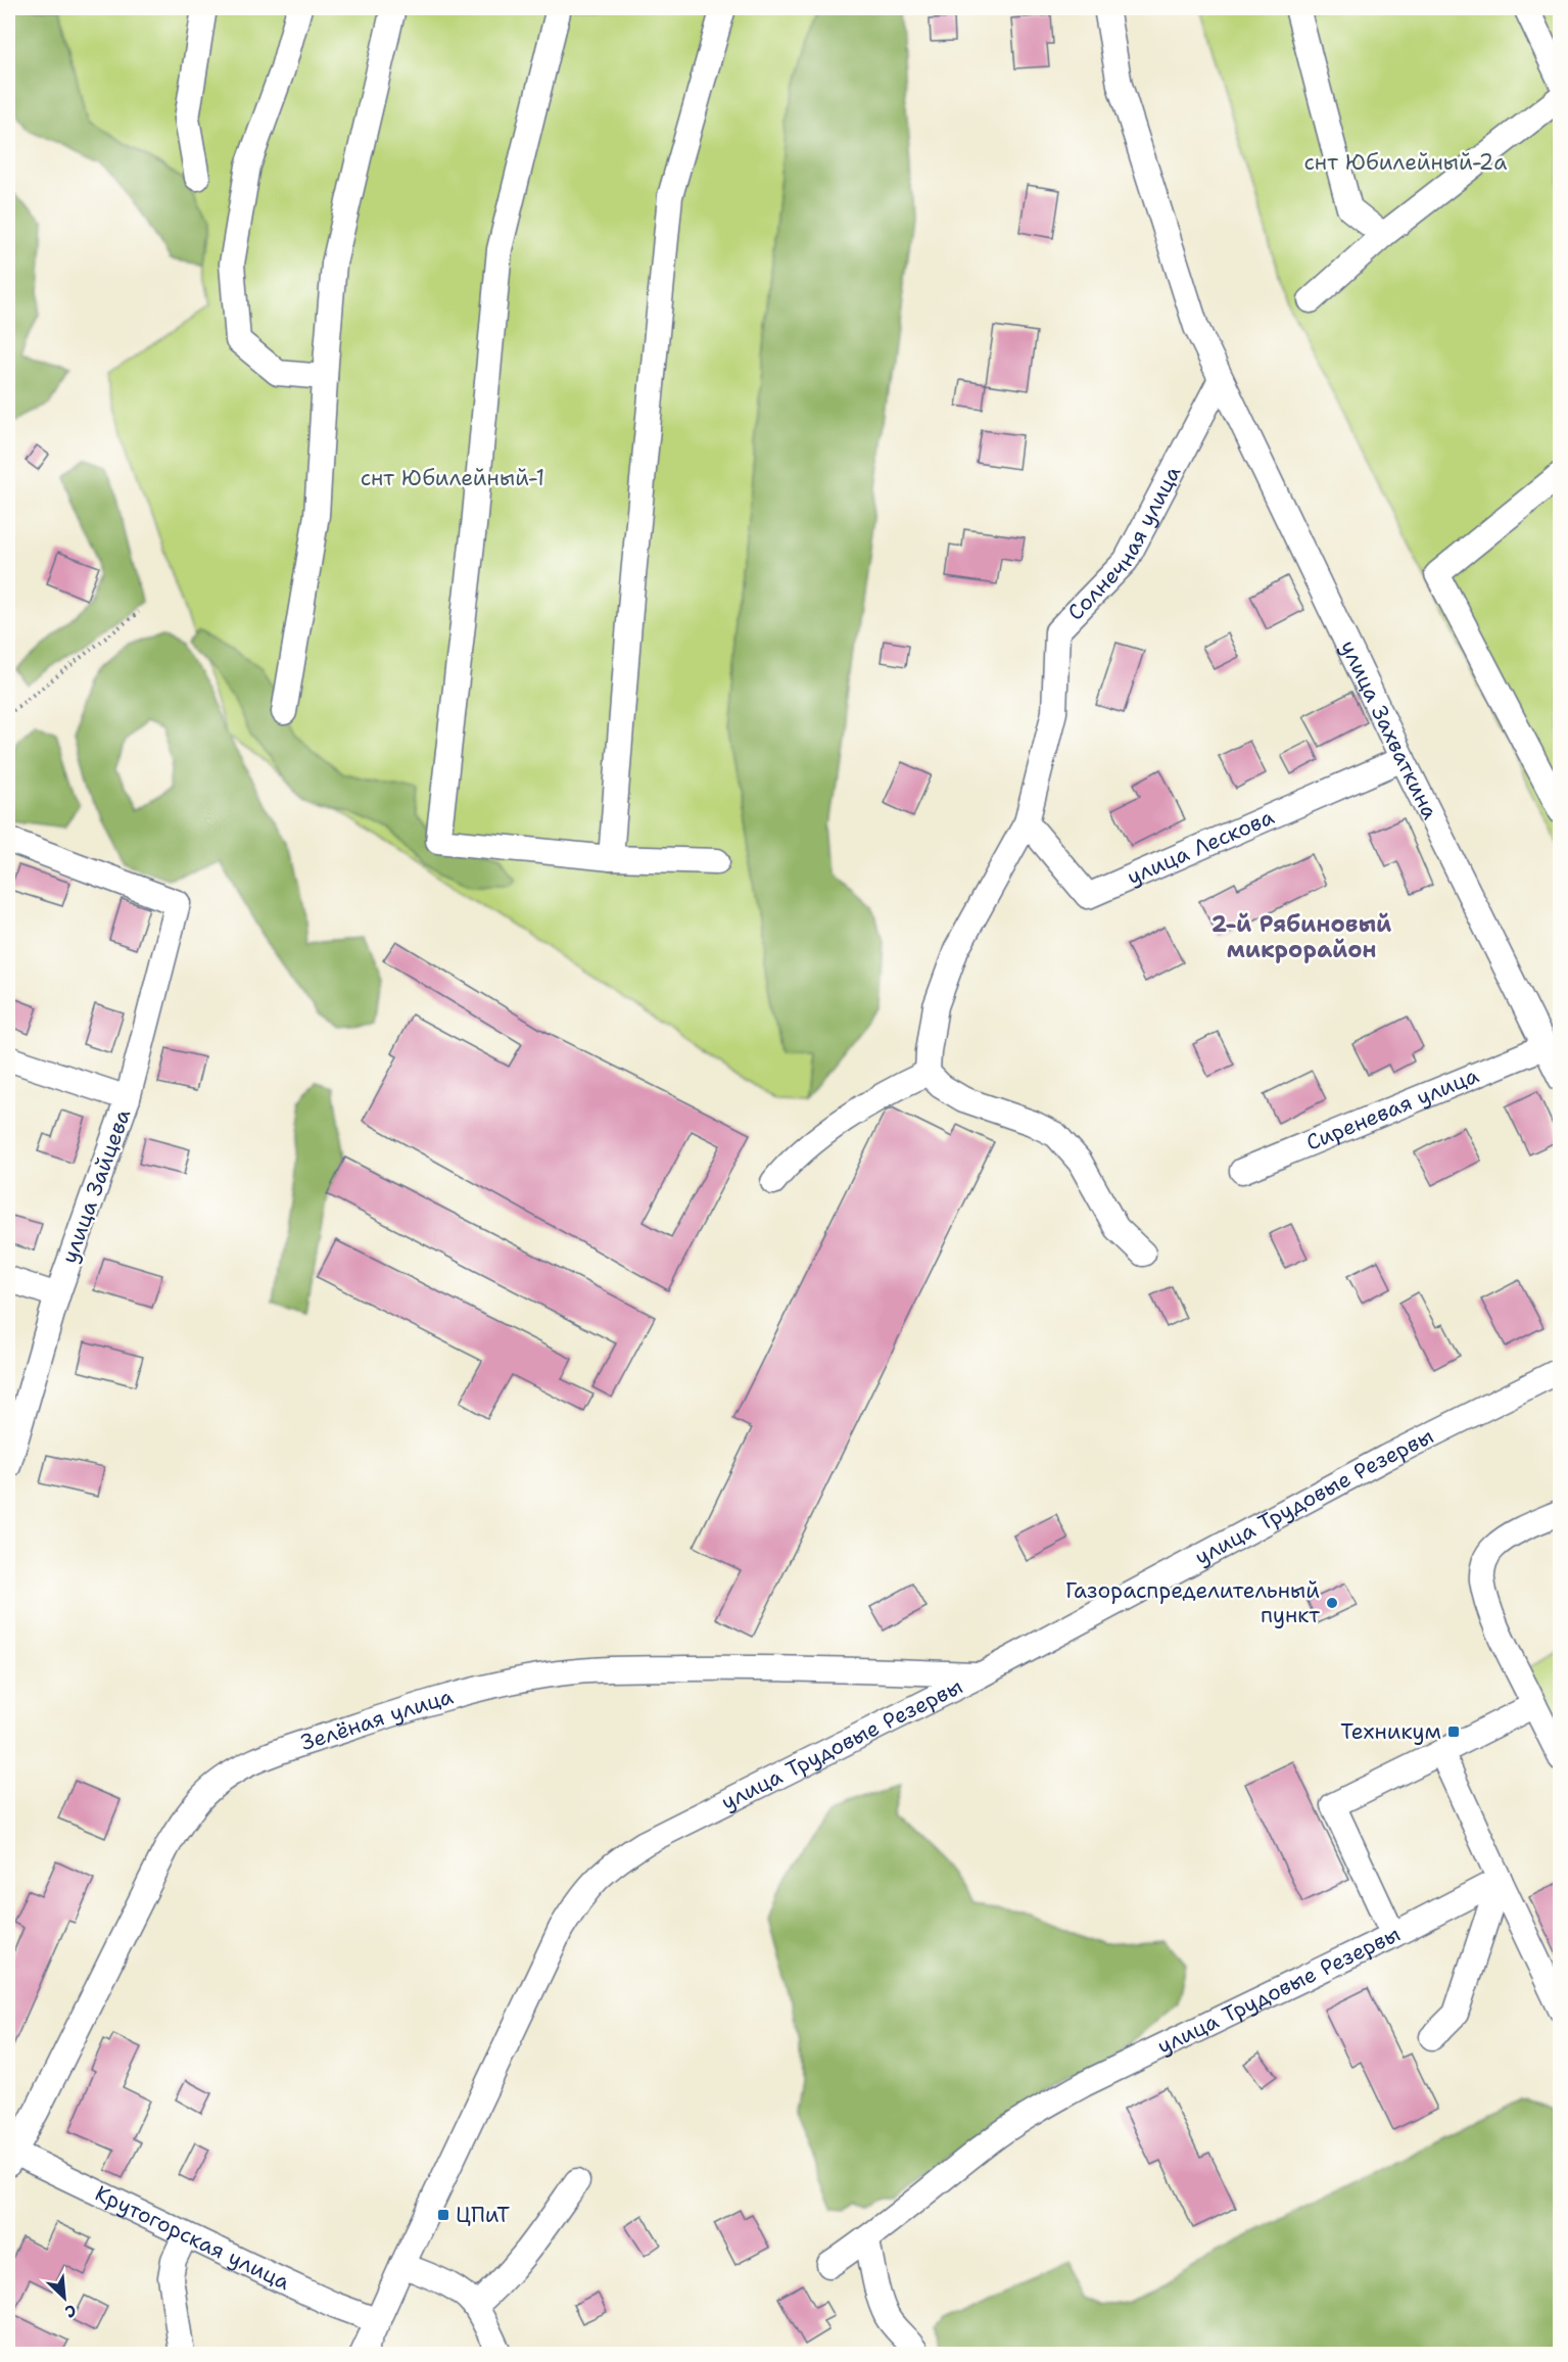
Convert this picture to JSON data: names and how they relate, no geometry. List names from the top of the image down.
{
  "streets": {
    "street": [
      "Солнечная улица",
      "улица Захваткина",
      "улица Лескова",
      "Сиреневая улица",
      "улица Зайцева",
      "улица Трудовые Резервы",
      "Зелёная улица",
      "Крутогорская улица"
    ]
  },
  "crossings": [
    ["Солнечная улица", "улица Захваткина"],
    ["Солнечная улица", "улица Лескова"],
    ["улица Захваткина", "улица Лескова"],
    ["улица Захваткина", "Сиреневая улица"],
    ["улица Трудовые Резервы", "Зелёная улица"],
    ["улица Трудовые Резервы", "Крутогорская улица"],
    ["Зелёная улица", "Крутогорская улица"]
  ],
  "districts": ["2-й Рябиновый микрорайон"],
  "parks": ["снт Юбилейный-2а", "снт Юбилейный-1"],
  "places": {
    "other": ["Газораспределительный пункт"],
    "transit": ["Техникум", "ЦПиТ"]
  },
  "north": "bottom right"
}
